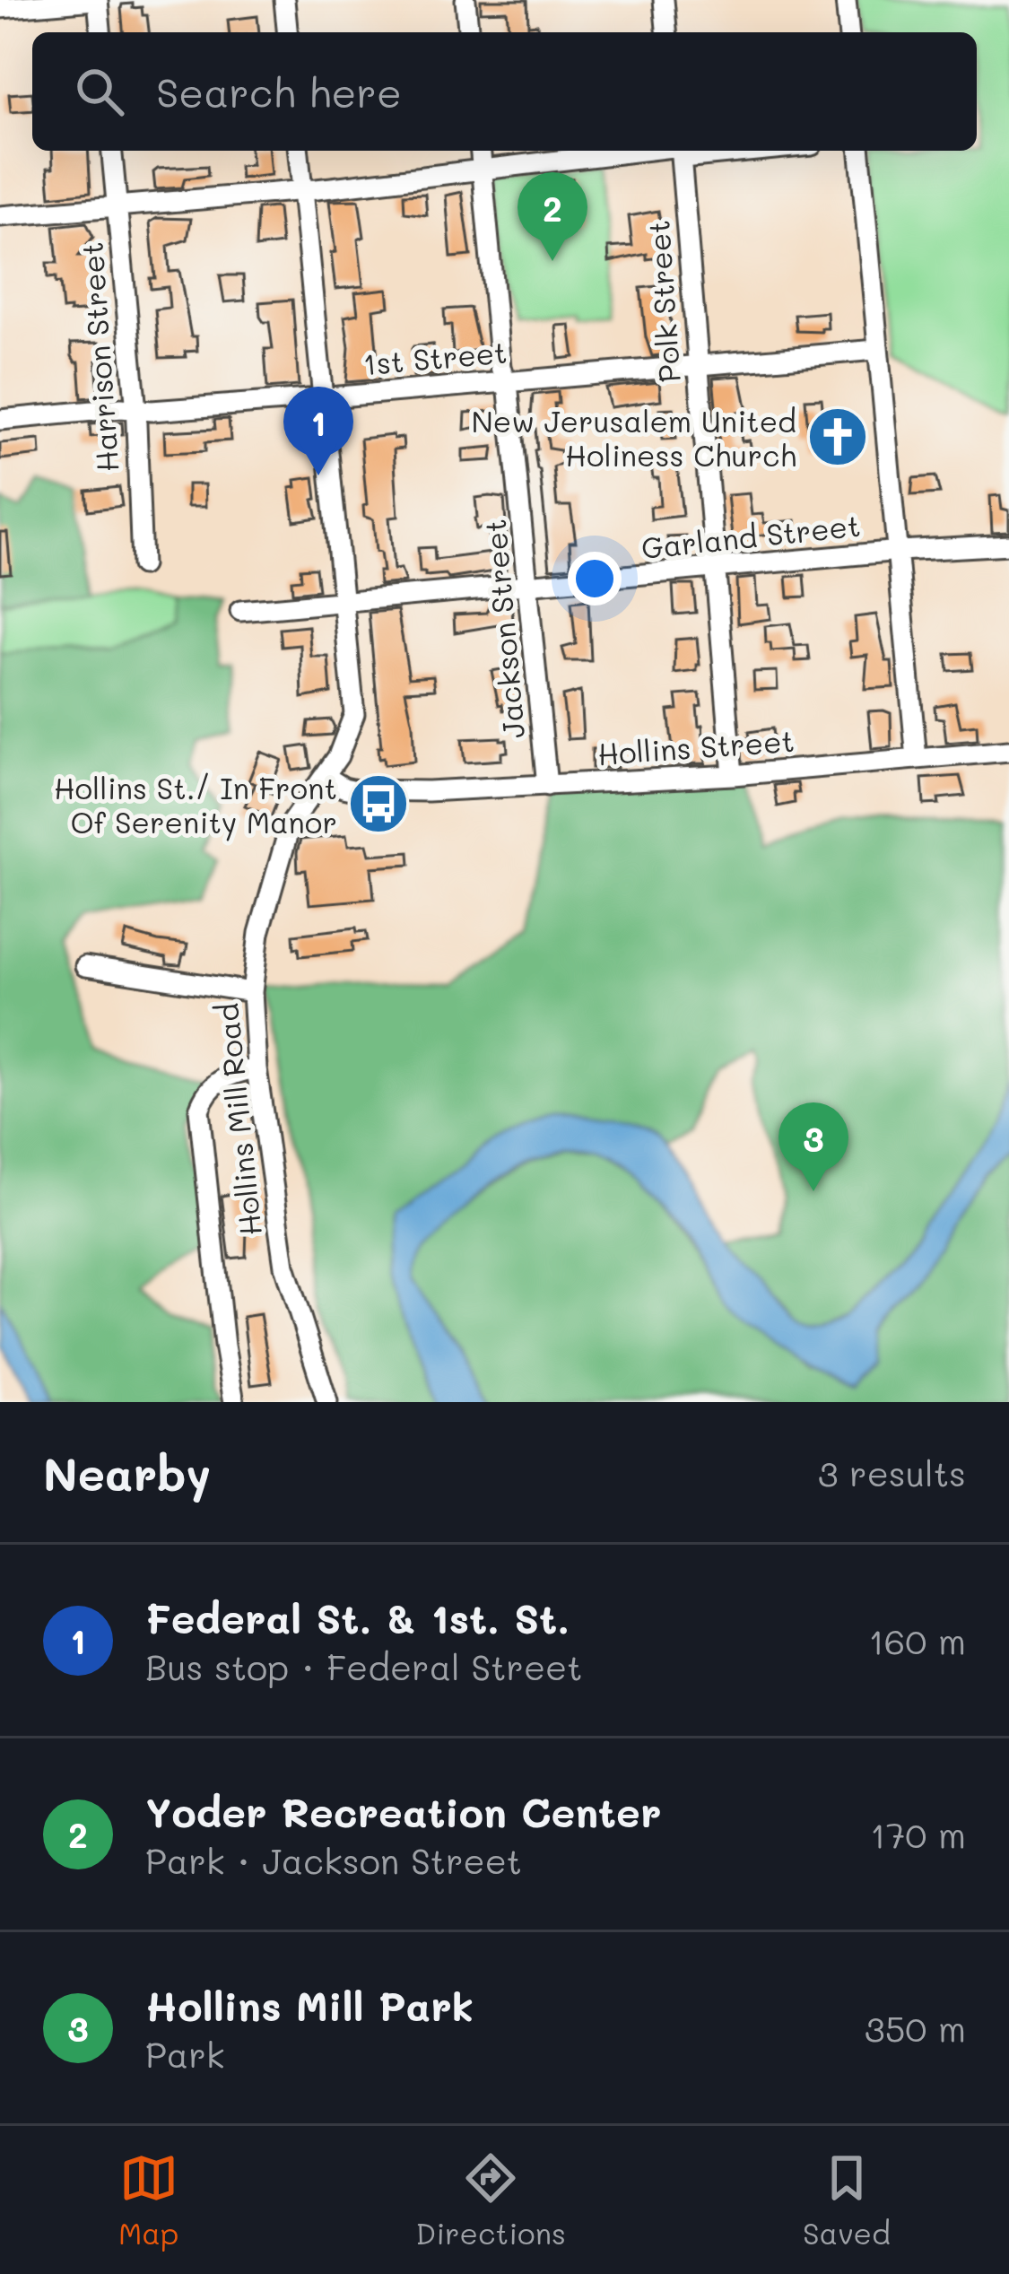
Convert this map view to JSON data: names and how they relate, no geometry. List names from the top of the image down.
{
  "streets": {
    "street": [
      "Polk Street",
      "Harrison Street",
      "1st Street",
      "Garland Street",
      "Jackson Street",
      "Hollins Street",
      "Hollins Mill Road"
    ]
  },
  "crossings": [
    ["Polk Street", "1st Street"],
    ["Polk Street", "Garland Street"],
    ["Polk Street", "Hollins Street"],
    ["Harrison Street", "1st Street"],
    ["1st Street", "Jackson Street"],
    ["1st Street", "Hollins Mill Road"],
    ["Garland Street", "Jackson Street"],
    ["Garland Street", "Hollins Mill Road"],
    ["Jackson Street", "Hollins Street"],
    ["Hollins Street", "Hollins Mill Road"]
  ],
  "places": {
    "church": ["New Jerusalem United Holiness Church"],
    "bus stop": ["Hollins St./ In Front Of Serenity Manor"]
  },
  "page": {
    "search": "Search here",
    "pins": ["2", "1", "3"],
    "heading": ["Nearby", "3 results"],
    "list": [
      {
        "mark": "1",
        "name": "Federal St. & 1st. St.",
        "note": "Bus stop · Federal Street",
        "value": "160 m"
      },
      {
        "mark": "2",
        "name": "Yoder Recreation Center",
        "note": "Park · Jackson Street",
        "value": "170 m"
      },
      {
        "mark": "3",
        "name": "Hollins Mill Park",
        "note": "Park",
        "value": "350 m"
      }
    ],
    "nav": ["Map", "Directions", "Saved"]
  }
}
